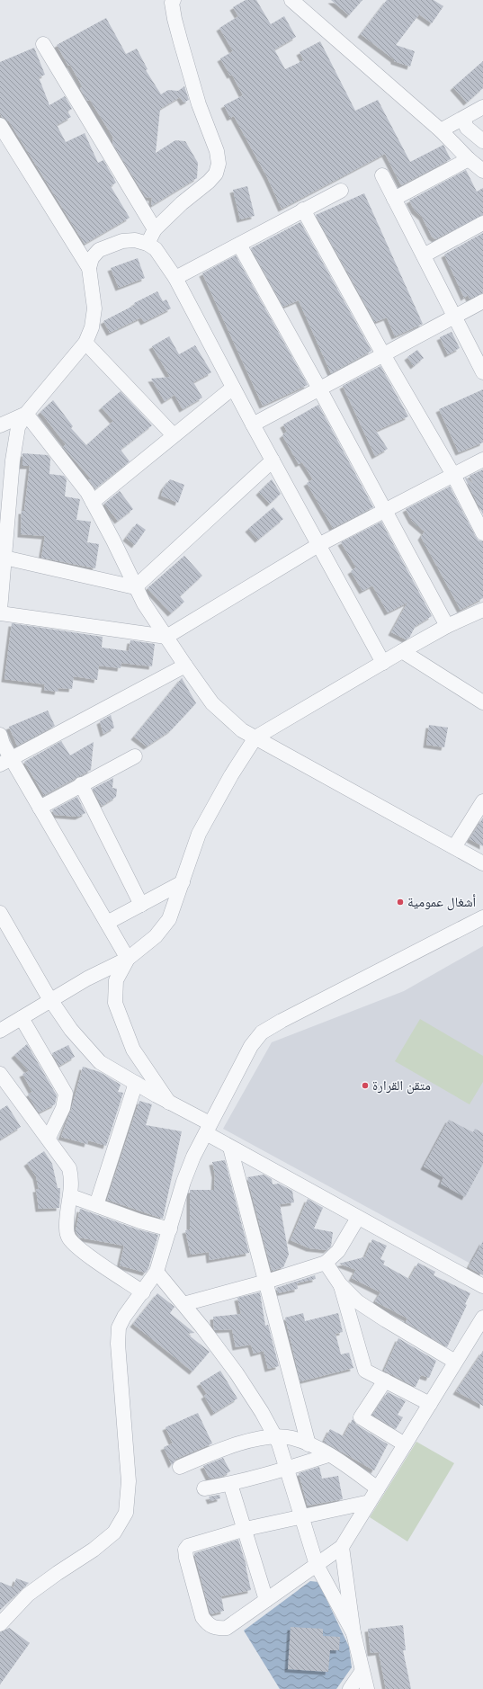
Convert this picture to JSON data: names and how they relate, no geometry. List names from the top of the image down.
{
  "places": ["أشغال عمومية", "متقن القرارة"]
}
